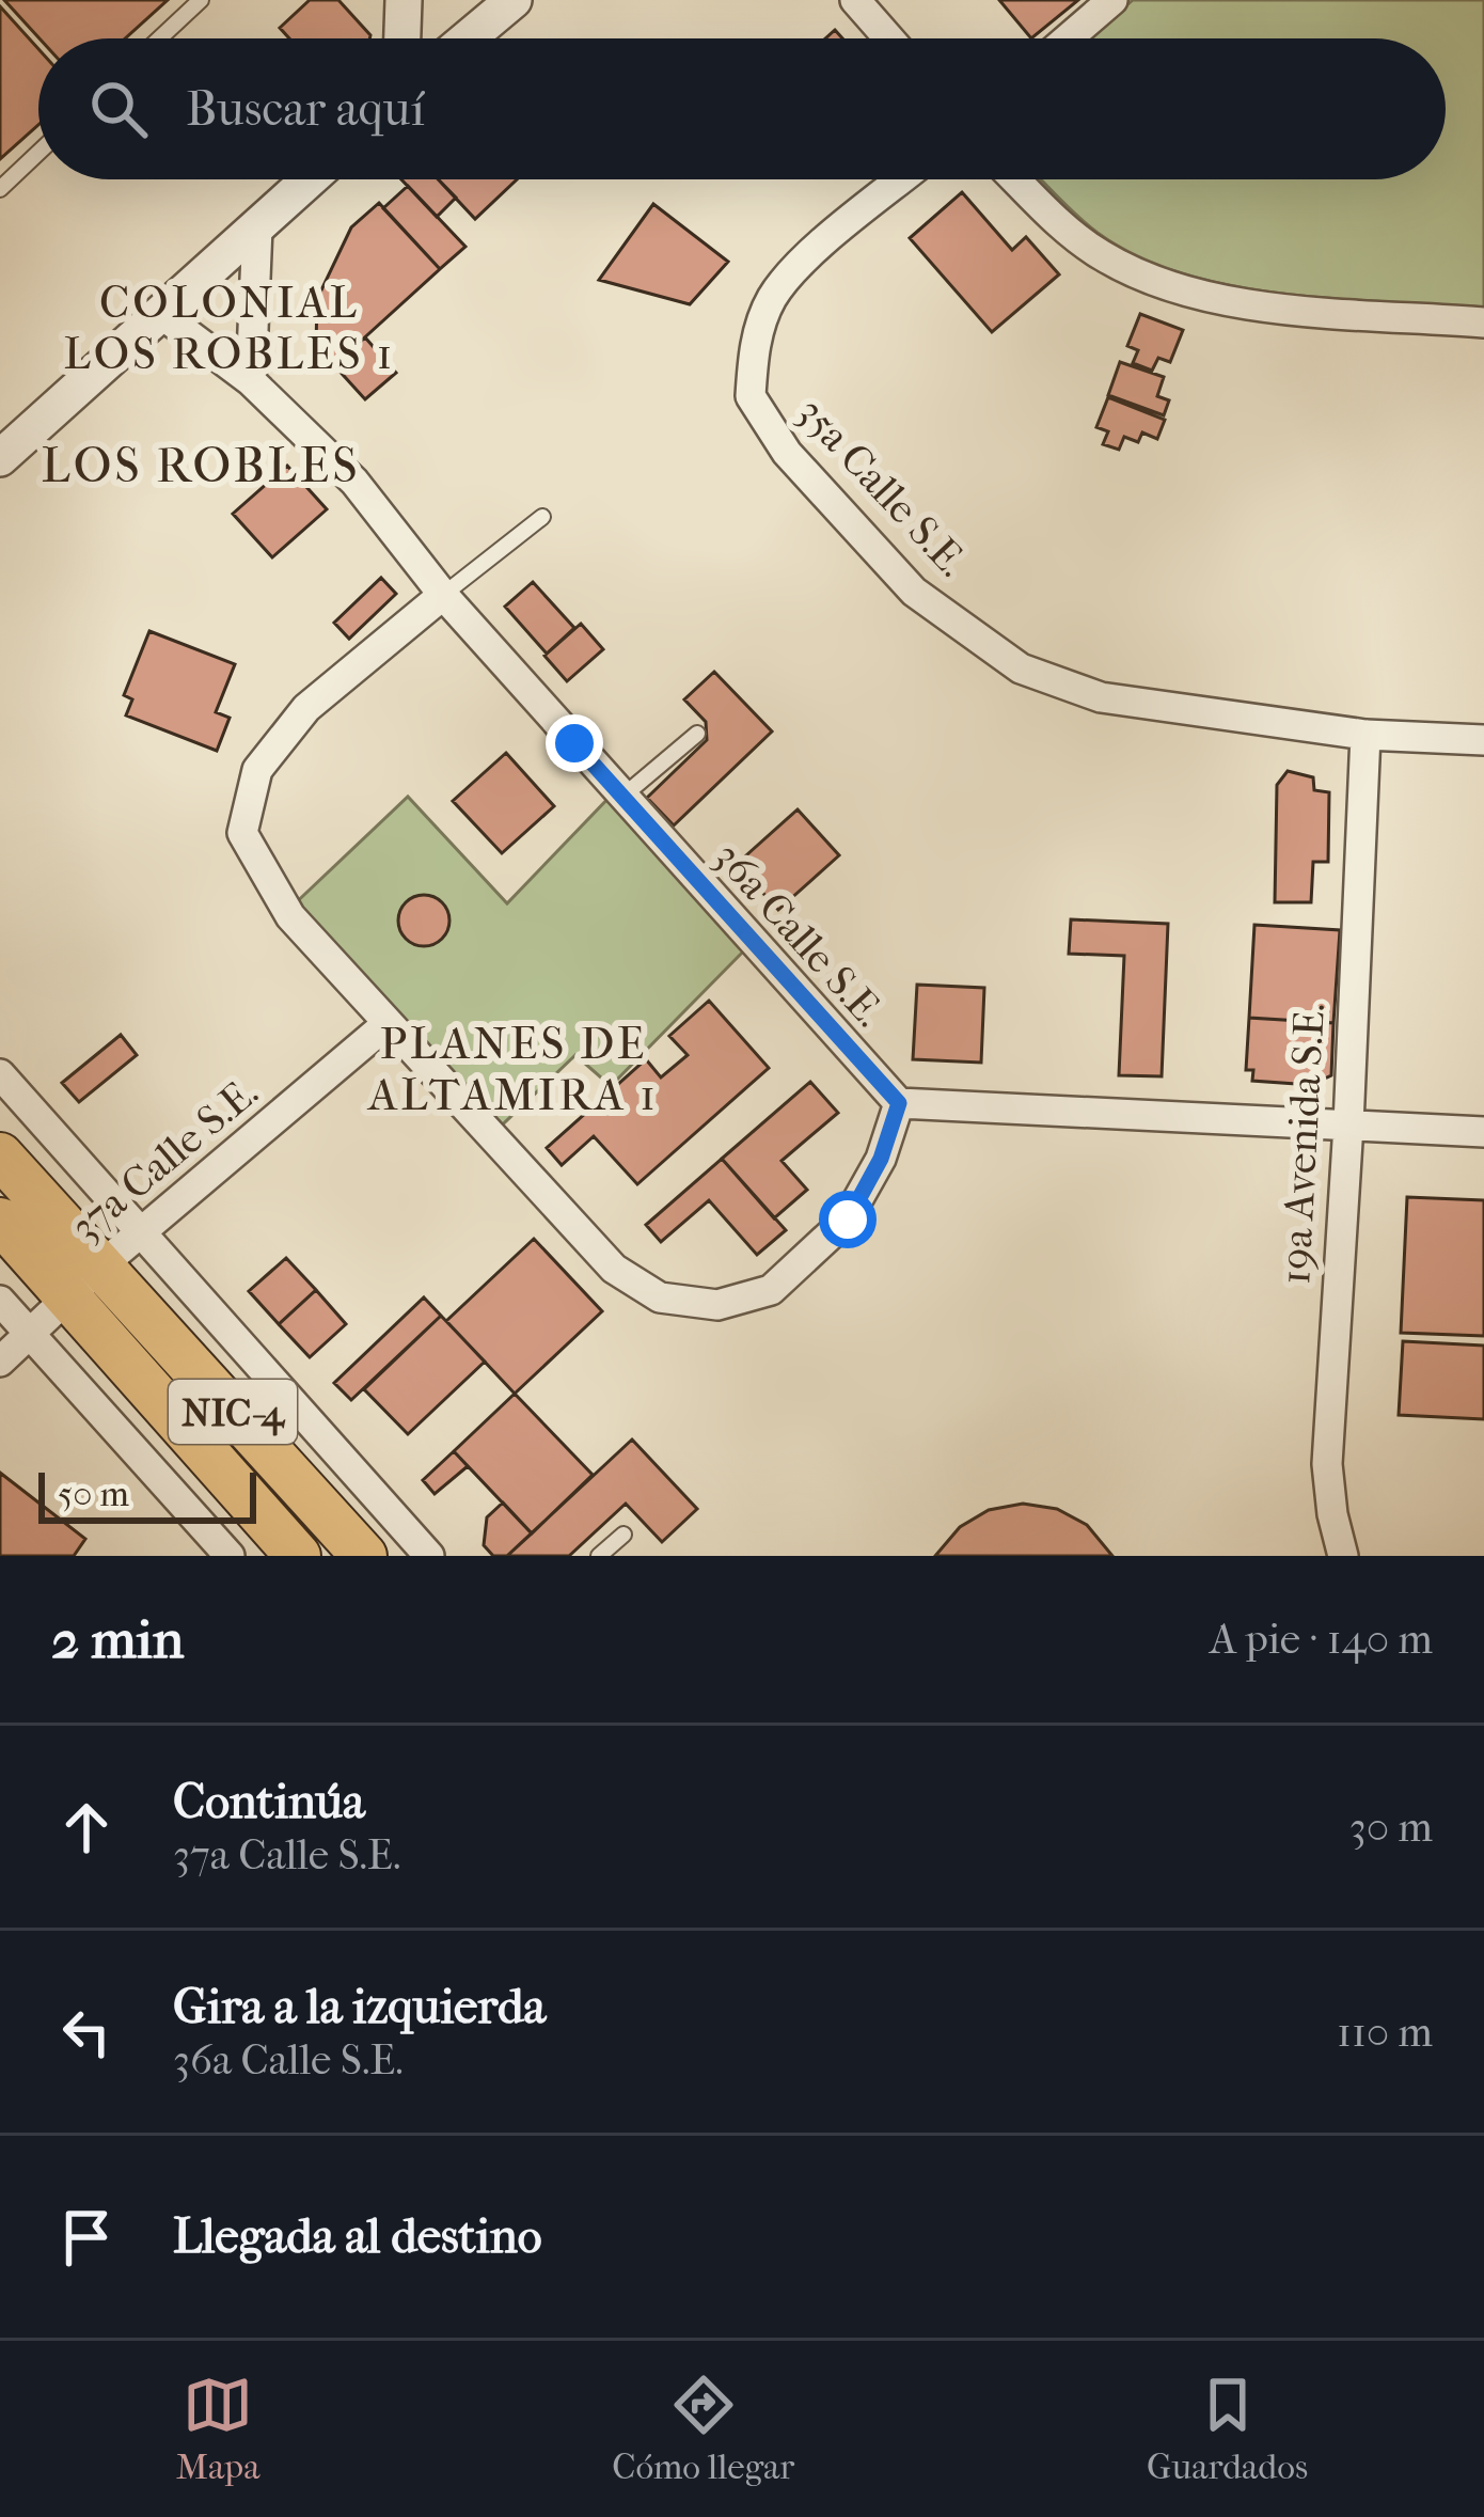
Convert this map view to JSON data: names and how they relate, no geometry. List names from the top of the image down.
{
  "streets": {
    "highway": ["NIC-4"],
    "street": [
      "35a Calle S.E.",
      "36a Calle S.E.",
      "19a Avenida S.E.",
      "37a Calle S.E."
    ]
  },
  "crossings": [
    ["35a Calle S.E.", "19a Avenida S.E."],
    ["37a Calle S.E.", "NIC-4"]
  ],
  "districts": ["COLONIAL LOS ROBLES 1", "LOS ROBLES", "PLANES DE ALTAMIRA 1"],
  "scale_bar": "50 m",
  "page": {
    "search": "Buscar aquí",
    "scale": "50 m",
    "heading": ["2 min", "A pie · 140 m"],
    "list": [
      ["Continúa", "37a Calle S.E.", "30 m"],
      ["Gira a la izquierda", "36a Calle S.E.", "110 m"],
      "Llegada al destino"
    ],
    "nav": ["Mapa", "Cómo llegar", "Guardados"]
  }
}
